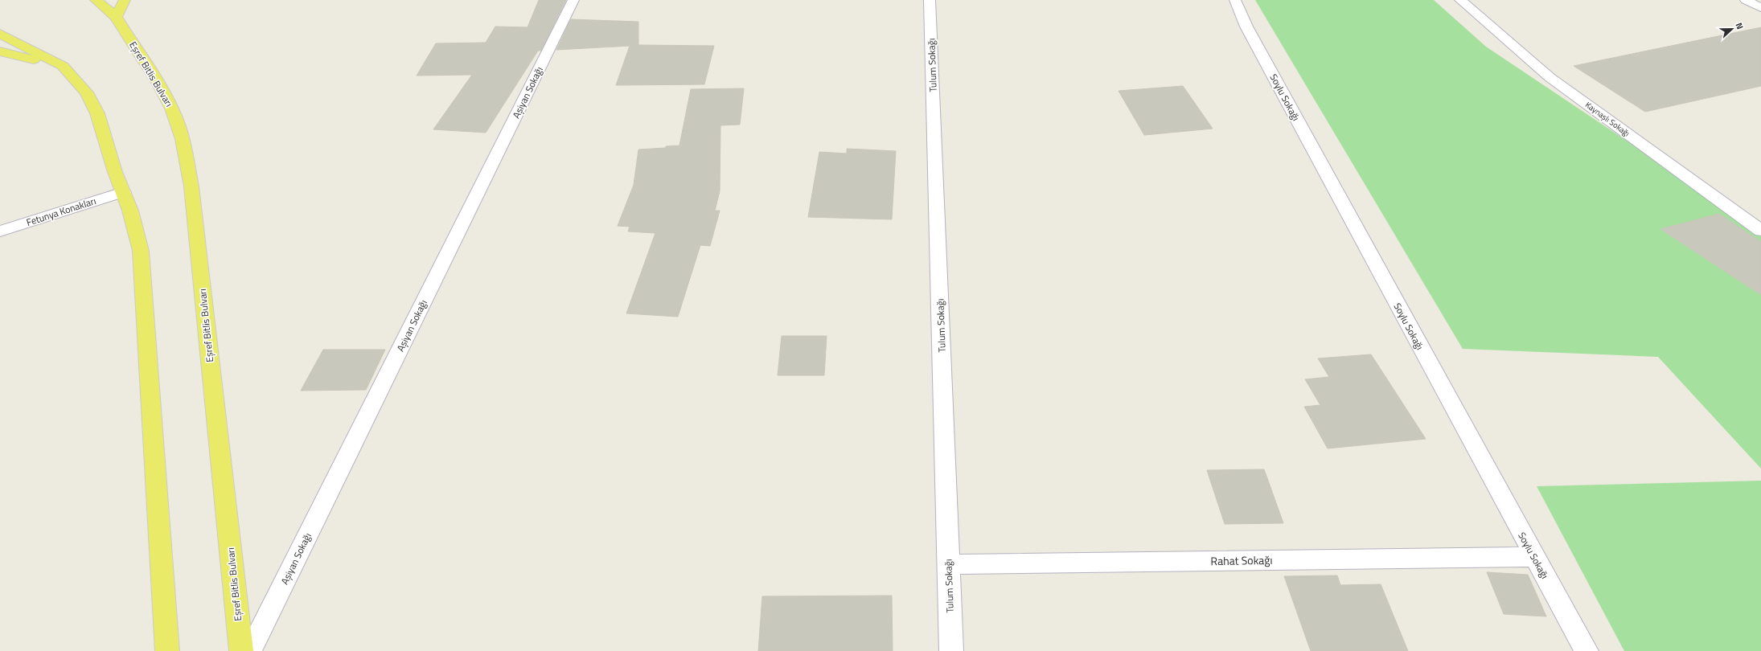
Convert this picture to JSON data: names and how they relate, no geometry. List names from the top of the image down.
{
  "streets": {
    "main road": ["Eşref Bitlis Bulvarı"],
    "street": [
      "Tulum Sokağı",
      "Aşiyan Sokağı",
      "Soylu Sokağı",
      "Kaynaşlı Sokağı",
      "Fetunya Konakları",
      "Rahat Sokağı"
    ]
  },
  "crossings": [
    ["Tulum Sokağı", "Rahat Sokağı"],
    ["Soylu Sokağı", "Rahat Sokağı"]
  ],
  "north": "right"
}
